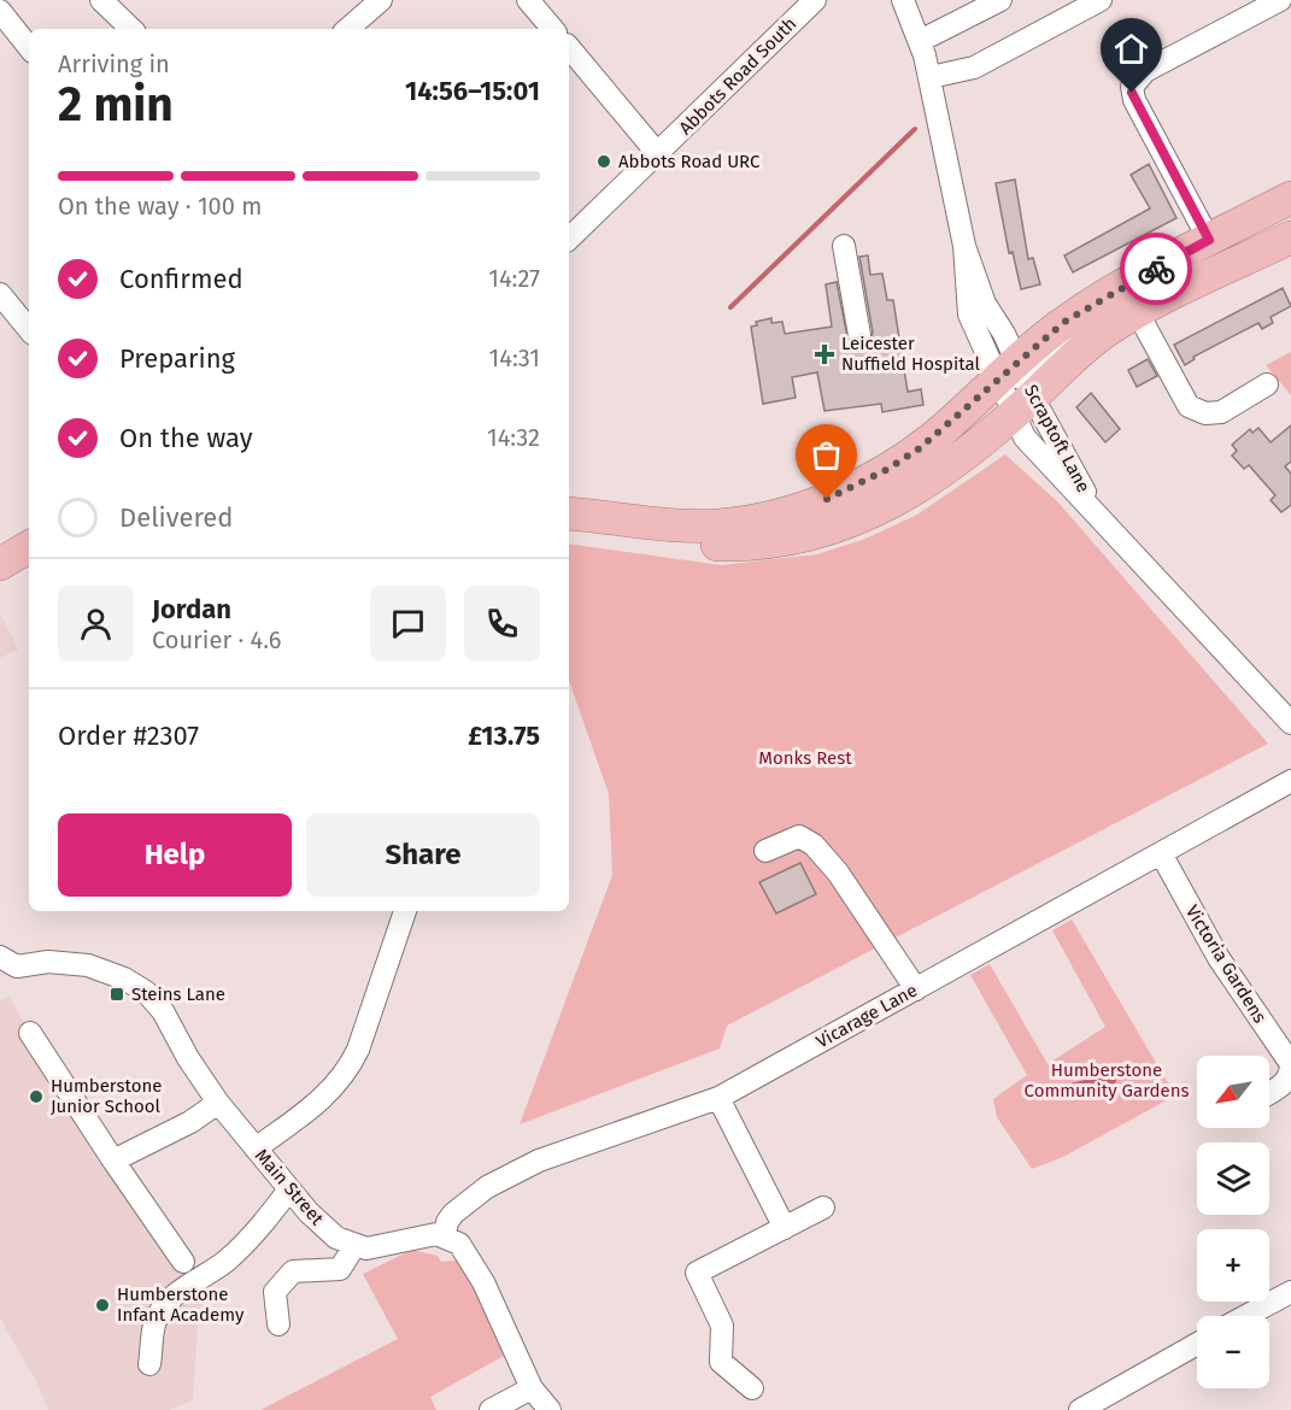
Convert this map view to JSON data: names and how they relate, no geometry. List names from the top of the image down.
{
  "streets": {
    "street": [
      "Abbots Road South",
      "Scraptoft Lane",
      "Victoria Gardens",
      "Vicarage Lane",
      "Main Street"
    ]
  },
  "crossings": [
    ["Victoria Gardens", "Vicarage Lane"]
  ],
  "parks": ["Monks Rest", "Humberstone Community Gardens"],
  "places": {
    "other": ["Abbots Road URC", "Humberstone Junior School", "Humberstone Infant Academy"],
    "health": ["Leicester Nuffield Hospital"],
    "transit": ["Steins Lane"]
  },
  "north": "bottom left",
  "page": {
    "heading": ["2 min", "Arriving in", "14:56–15:01"],
    "panel": [
      "Jordan",
      "Courier · 4.6",
      "Order #2307",
      "£13.75"
    ],
    "bar": "On the way · 100 m",
    "list": [
      ["Confirmed", "14:27"],
      ["Preparing", "14:31"],
      ["On the way", "14:32"],
      "Delivered"
    ],
    "buttons": ["Help", "Share"],
    "map_buttons": ["+", "−"]
  }
}
